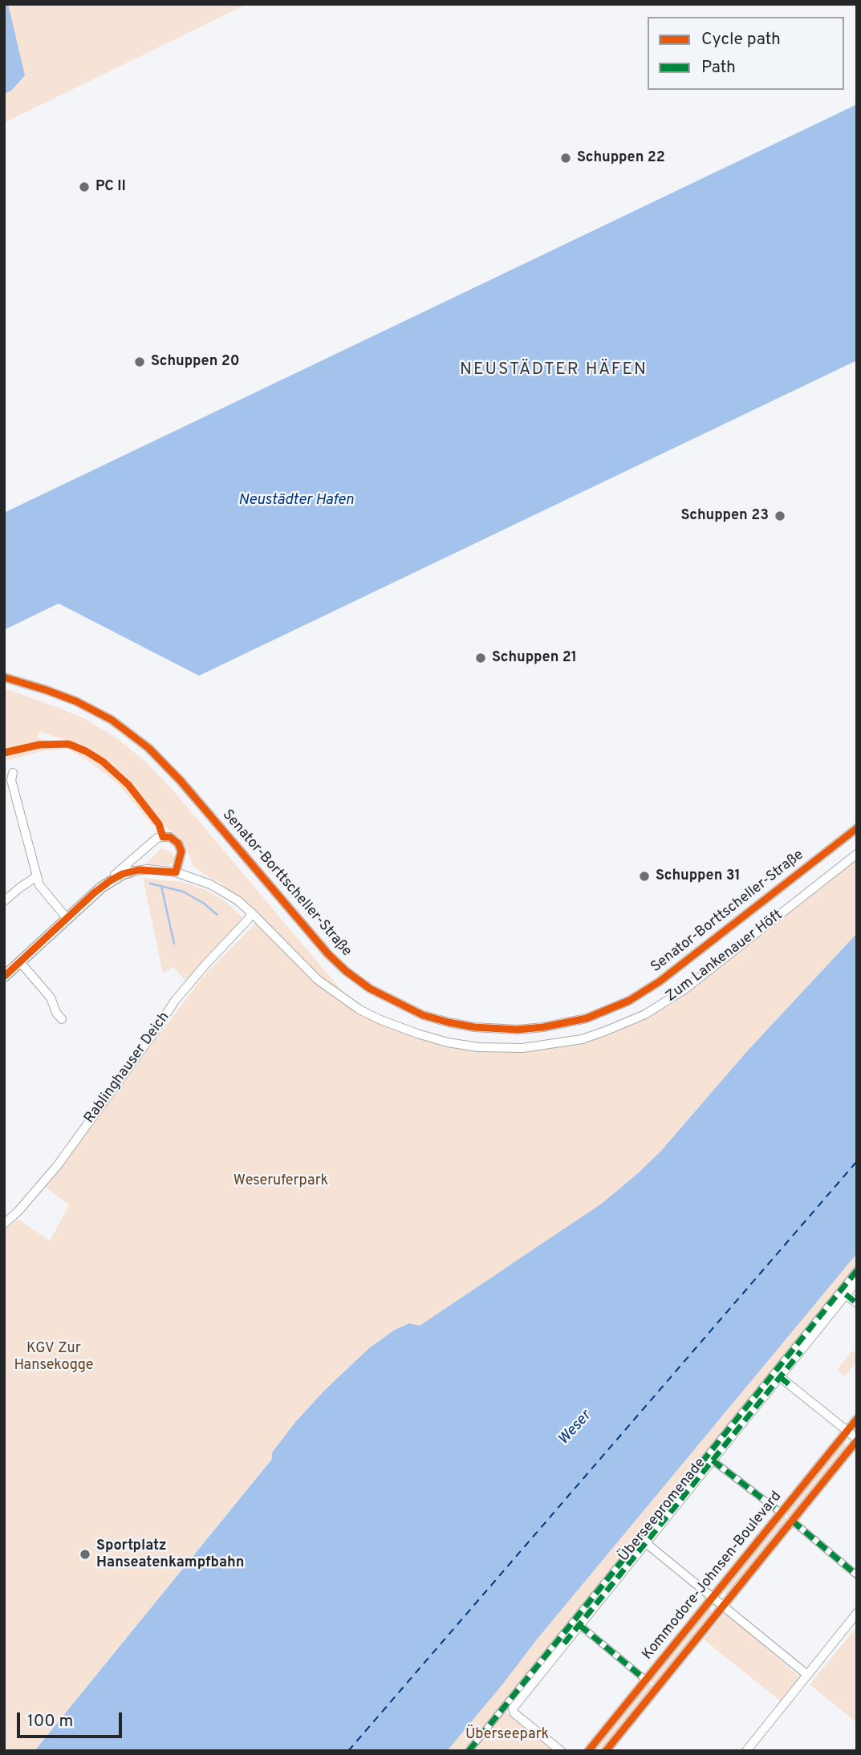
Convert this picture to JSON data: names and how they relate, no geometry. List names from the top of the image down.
{
  "streets": {
    "street": [
      "Senator-Borttscheller-Straße",
      "Zum Lankenauer Höft",
      "Rablinghauser Deich",
      "Überseepromenade",
      "Kommodore-Johnsen-Boulevard"
    ]
  },
  "crossings": [
    ["Zum Lankenauer Höft", "Rablinghauser Deich"]
  ],
  "districts": ["NEUSTÄDTER HÄFEN"],
  "water": ["Neustädter Hafen", "Weser"],
  "parks": ["Weseruferpark", "KGV Zur Hansekogge", "Überseepark"],
  "places": [
    "Schuppen 22",
    "PC II",
    "Schuppen 20",
    "Schuppen 23",
    "Schuppen 21",
    "Schuppen 31",
    "Sportplatz Hanseatenkampfbahn"
  ],
  "legend": ["Cycle path", "Path"],
  "scale_bar": "100 m"
}
